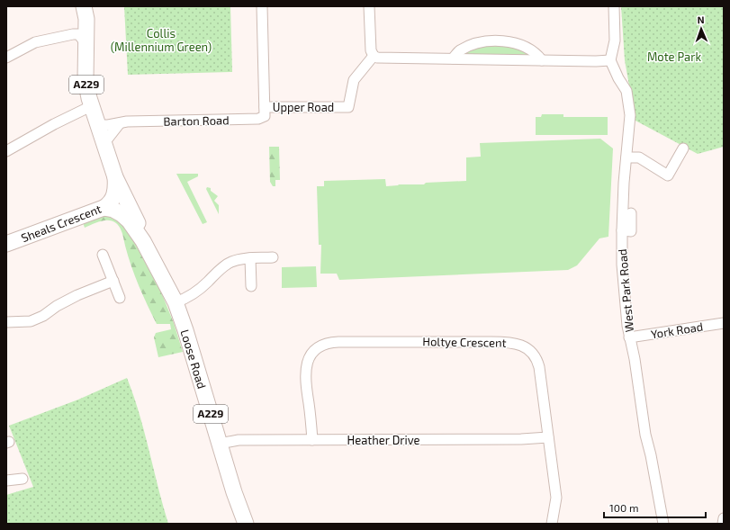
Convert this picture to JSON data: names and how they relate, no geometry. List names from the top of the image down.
{
  "streets": {
    "highway": ["A229", "Sheals Crescent", "Loose Road"],
    "street": [
      "Upper Road",
      "Barton Road",
      "West Park Road",
      "York Road",
      "Holtye Crescent",
      "Heather Drive"
    ]
  },
  "crossings": [
    ["A229", "Loose Road"],
    ["Upper Road", "Barton Road"],
    ["Barton Road", "Loose Road"],
    ["Sheals Crescent", "Loose Road"],
    ["West Park Road", "York Road"],
    ["Holtye Crescent", "Heather Drive"],
    ["Loose Road", "Heather Drive"]
  ],
  "parks": ["Collis (Millennium Green)", "Mote Park"],
  "scale_bar": "100 m",
  "north": "top"
}
